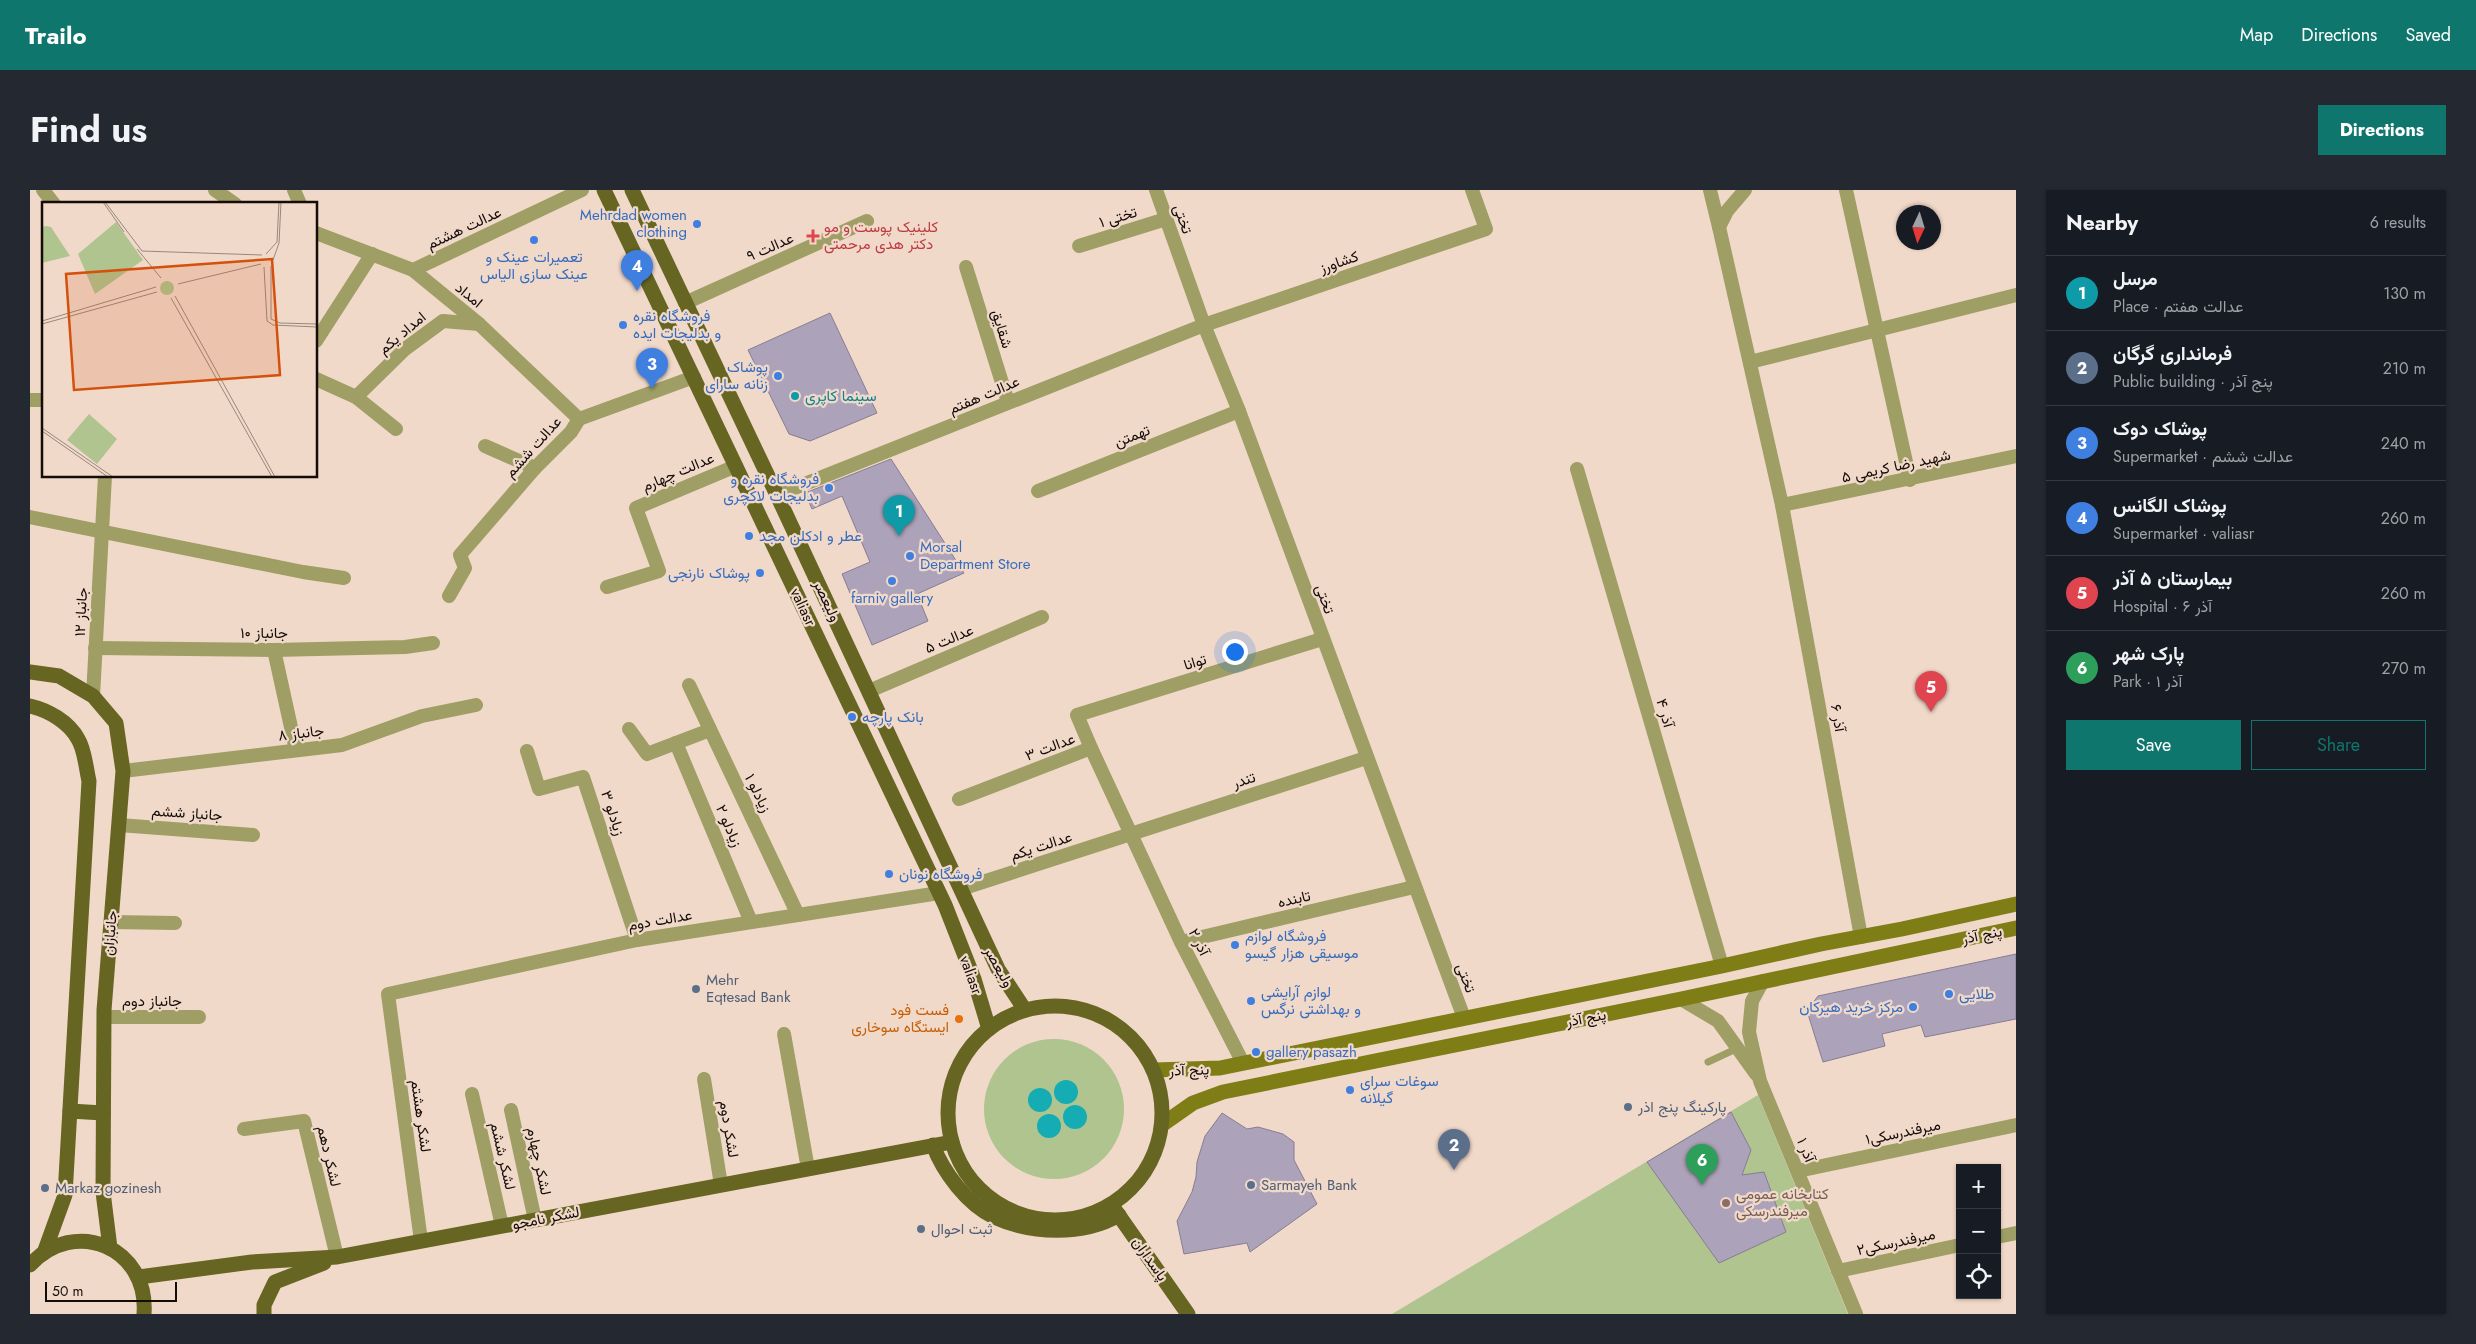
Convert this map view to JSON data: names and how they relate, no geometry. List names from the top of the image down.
{
  "streets": {
    "main road": [
      "ولیعصر",
      "valiasr",
      "جانبازان",
      "پنج آذر",
      "لشکر نامجو",
      "پاسداران"
    ],
    "street": [
      "۱ تختی",
      "تختی",
      "عدالت هشتم",
      "عدالت ۹",
      "کشاورز",
      "امداد",
      "شقایق",
      "امداد یکم",
      "عدالت هفتم",
      "تهمتن",
      "عدالت ششم",
      "شهید رضا کریمی ۵",
      "عدالت چهارم",
      "۱۲ جانباز",
      "۱۰ جانباز",
      "عدالت ۵",
      "توانا",
      "آذر ۴",
      "آذر ۶",
      "جانباز ۸",
      "عدالت ۳",
      "تندر",
      "زیادلو ۱",
      "جانباز ششم",
      "زیادلو ۳",
      "زیادلو ۲",
      "عدالت یکم",
      "تابنده",
      "عدالت دوم",
      "۲ آذر",
      "جانباز دوم",
      "لشکر هشتم",
      "لشکر دوم",
      "میرفندرسکی۱",
      "۱ آذر",
      "لشکر دهم",
      "لشکر ششم",
      "لشکر چهارم",
      "میرفندرسکی۲"
    ]
  },
  "crossings": [
    ["۱ تختی", "تختی"],
    ["تختی", "کشاورز"],
    ["تختی", "عدالت هفتم"],
    ["تختی", "تهمتن"],
    ["تختی", "توانا"],
    ["تختی", "تندر"],
    ["تختی", "تابنده"],
    ["تختی", "پنج آذر"],
    ["عدالت هشتم", "امداد"],
    ["عدالت ۹", "ولیعصر"],
    ["کشاورز", "عدالت هفتم"],
    ["امداد", "امداد یکم"],
    ["امداد", "عدالت ششم"],
    ["شقایق", "عدالت هفتم"],
    ["عدالت هفتم", "ولیعصر"],
    ["عدالت ششم", "valiasr"],
    ["شهید رضا کریمی ۵", "آذر ۶"],
    ["عدالت چهارم", "valiasr"],
    ["ولیعصر", "عدالت ۵"],
    ["ولیعصر", "عدالت یکم"],
    ["valiasr", "عدالت دوم"],
    ["۱۲ جانباز", "۱۰ جانباز"],
    ["۱۲ جانباز", "جانبازان"],
    ["توانا", "عدالت ۳"],
    ["آذر ۴", "پنج آذر"],
    ["آذر ۶", "پنج آذر"],
    ["جانباز ۸", "جانبازان"],
    ["عدالت ۳", "تندر"],
    ["عدالت ۳", "عدالت یکم"],
    ["عدالت ۳", "۲ آذر"],
    ["تندر", "عدالت یکم"],
    ["تندر", "۲ آذر"],
    ["زیادلو ۱", "عدالت دوم"],
    ["جانباز ششم", "جانبازان"],
    ["زیادلو ۳", "عدالت دوم"],
    ["زیادلو ۲", "عدالت دوم"],
    ["عدالت یکم", "۲ آذر"],
    ["تابنده", "۲ آذر"],
    ["عدالت دوم", "لشکر هشتم"],
    ["جانبازان", "جانباز دوم"],
    ["پنج آذر", "۲ آذر"],
    ["لشکر هشتم", "لشکر نامجو"],
    ["لشکر دوم", "لشکر نامجو"],
    ["میرفندرسکی۱", "۱ آذر"],
    ["۱ آذر", "میرفندرسکی۲"],
    ["لشکر دهم", "لشکر نامجو"],
    ["لشکر ششم", "لشکر نامجو"],
    ["لشکر چهارم", "لشکر نامجو"]
  ],
  "places": {
    "other": [
      "Mehrdad women clothing",
      "تعمیرات عینک و عینک سازی الیاس",
      "فروشگاه نقره و بدلیجات ایده",
      "پوشاک زنانه سارای",
      "سینما کاپری",
      "فروشگاه نقره و بدلیجات لاکچری",
      "عطر و ادکلن مجد",
      "Morsal Department Store",
      "پوشاک نارنجی",
      "farniv gallery",
      "بانک پارچه",
      "فروشگاه نونان",
      "فروشگاه لوازم موسیقی هزار گیسو",
      "Mehr Eqtesad Bank",
      "طلایی",
      "لوازم آرایشی و بهداشتی نرگس",
      "مرکز خرید هیرکان",
      "فست فود ایستگاه سوخاری",
      "gallery pasazh",
      "سوغات سرای گیلانه",
      "پارکینگ پنج اذر",
      "Sarmayeh Bank",
      "Markaz gozinesh",
      "کتابخانه عمومی میرفندرسکی",
      "ثبت احوال"
    ],
    "health": ["کلینیک پوست و مو دکتر هدی مرحمتی"]
  },
  "scale_bar": "50 m",
  "north": "bottom",
  "page": {
    "header": "Trailo",
    "nav": ["Map", "Directions", "Saved"],
    "title": "Find us",
    "buttons": [
      "Directions",
      ["Save", "Share"]
    ],
    "heading": ["Nearby", "6 results"],
    "pins": [
      "4",
      "3",
      "1",
      "5",
      "2",
      "6"
    ],
    "list": [
      {
        "mark": "1",
        "name": "مرسل",
        "note": "Place · عدالت هفتم",
        "value": "130 m"
      },
      {
        "mark": "2",
        "name": "فرمانداری گرگان",
        "note": "Public building · پنج آذر",
        "value": "210 m"
      },
      {
        "mark": "3",
        "name": "پوشاک دوک",
        "note": "Supermarket · عدالت ششم",
        "value": "240 m"
      },
      {
        "mark": "4",
        "name": "پوشاک الگانس",
        "note": "Supermarket · valiasr",
        "value": "260 m"
      },
      {
        "mark": "5",
        "name": "بیمارستان ۵ آذر",
        "note": "Hospital · آذر ۶",
        "value": "260 m"
      },
      {
        "mark": "6",
        "name": "پارک شهر",
        "note": "Park · ۱ آذر",
        "value": "270 m"
      }
    ],
    "map_buttons": ["+", "−"],
    "scale": "50 m"
  }
}
